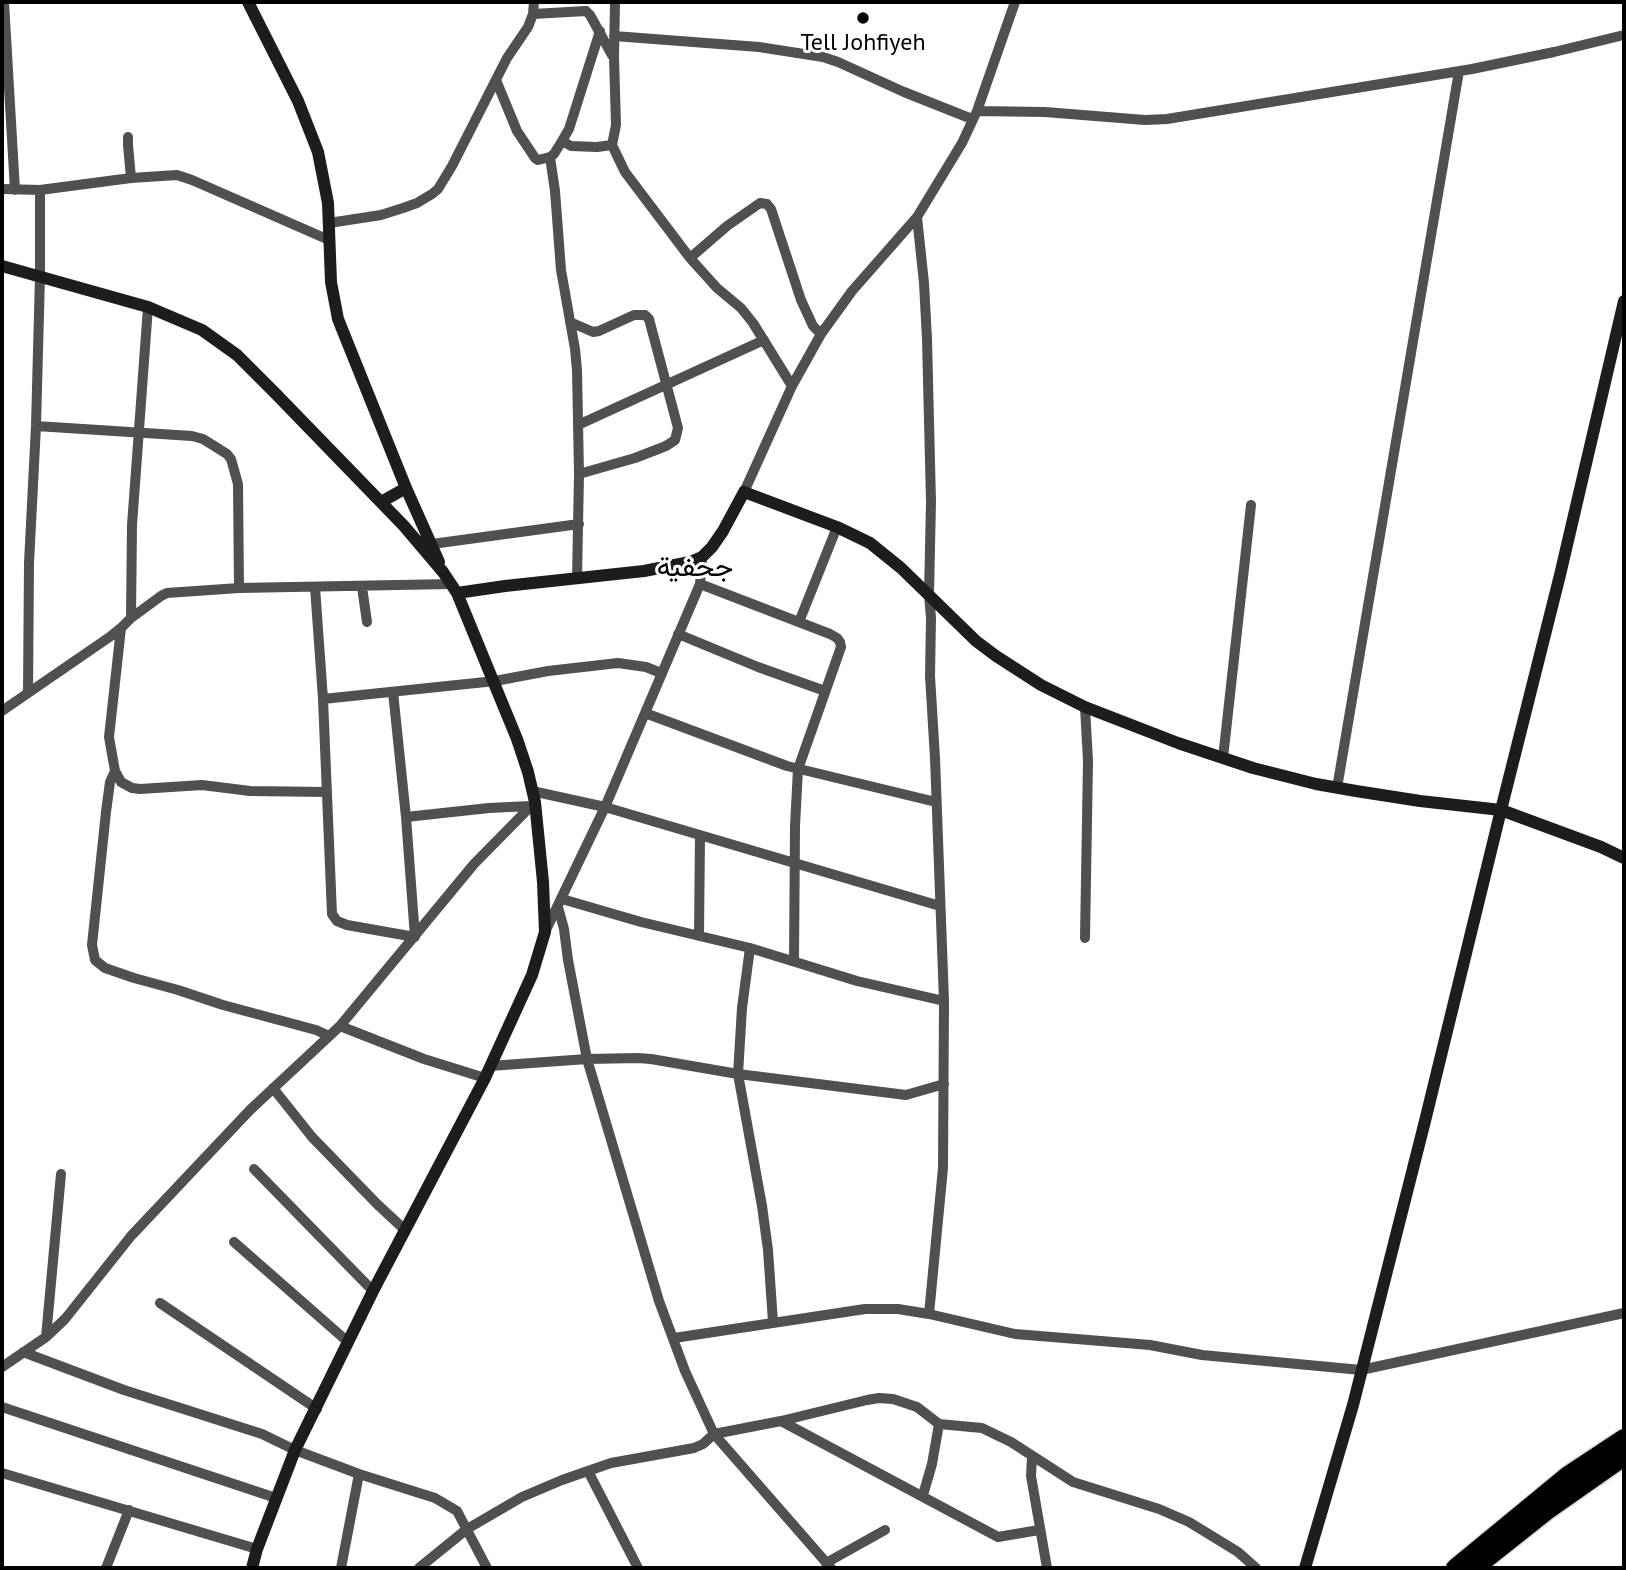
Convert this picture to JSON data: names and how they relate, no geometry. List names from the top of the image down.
{
  "districts": ["جحفية"],
  "places": ["Tell Johfiyeh"]
}
